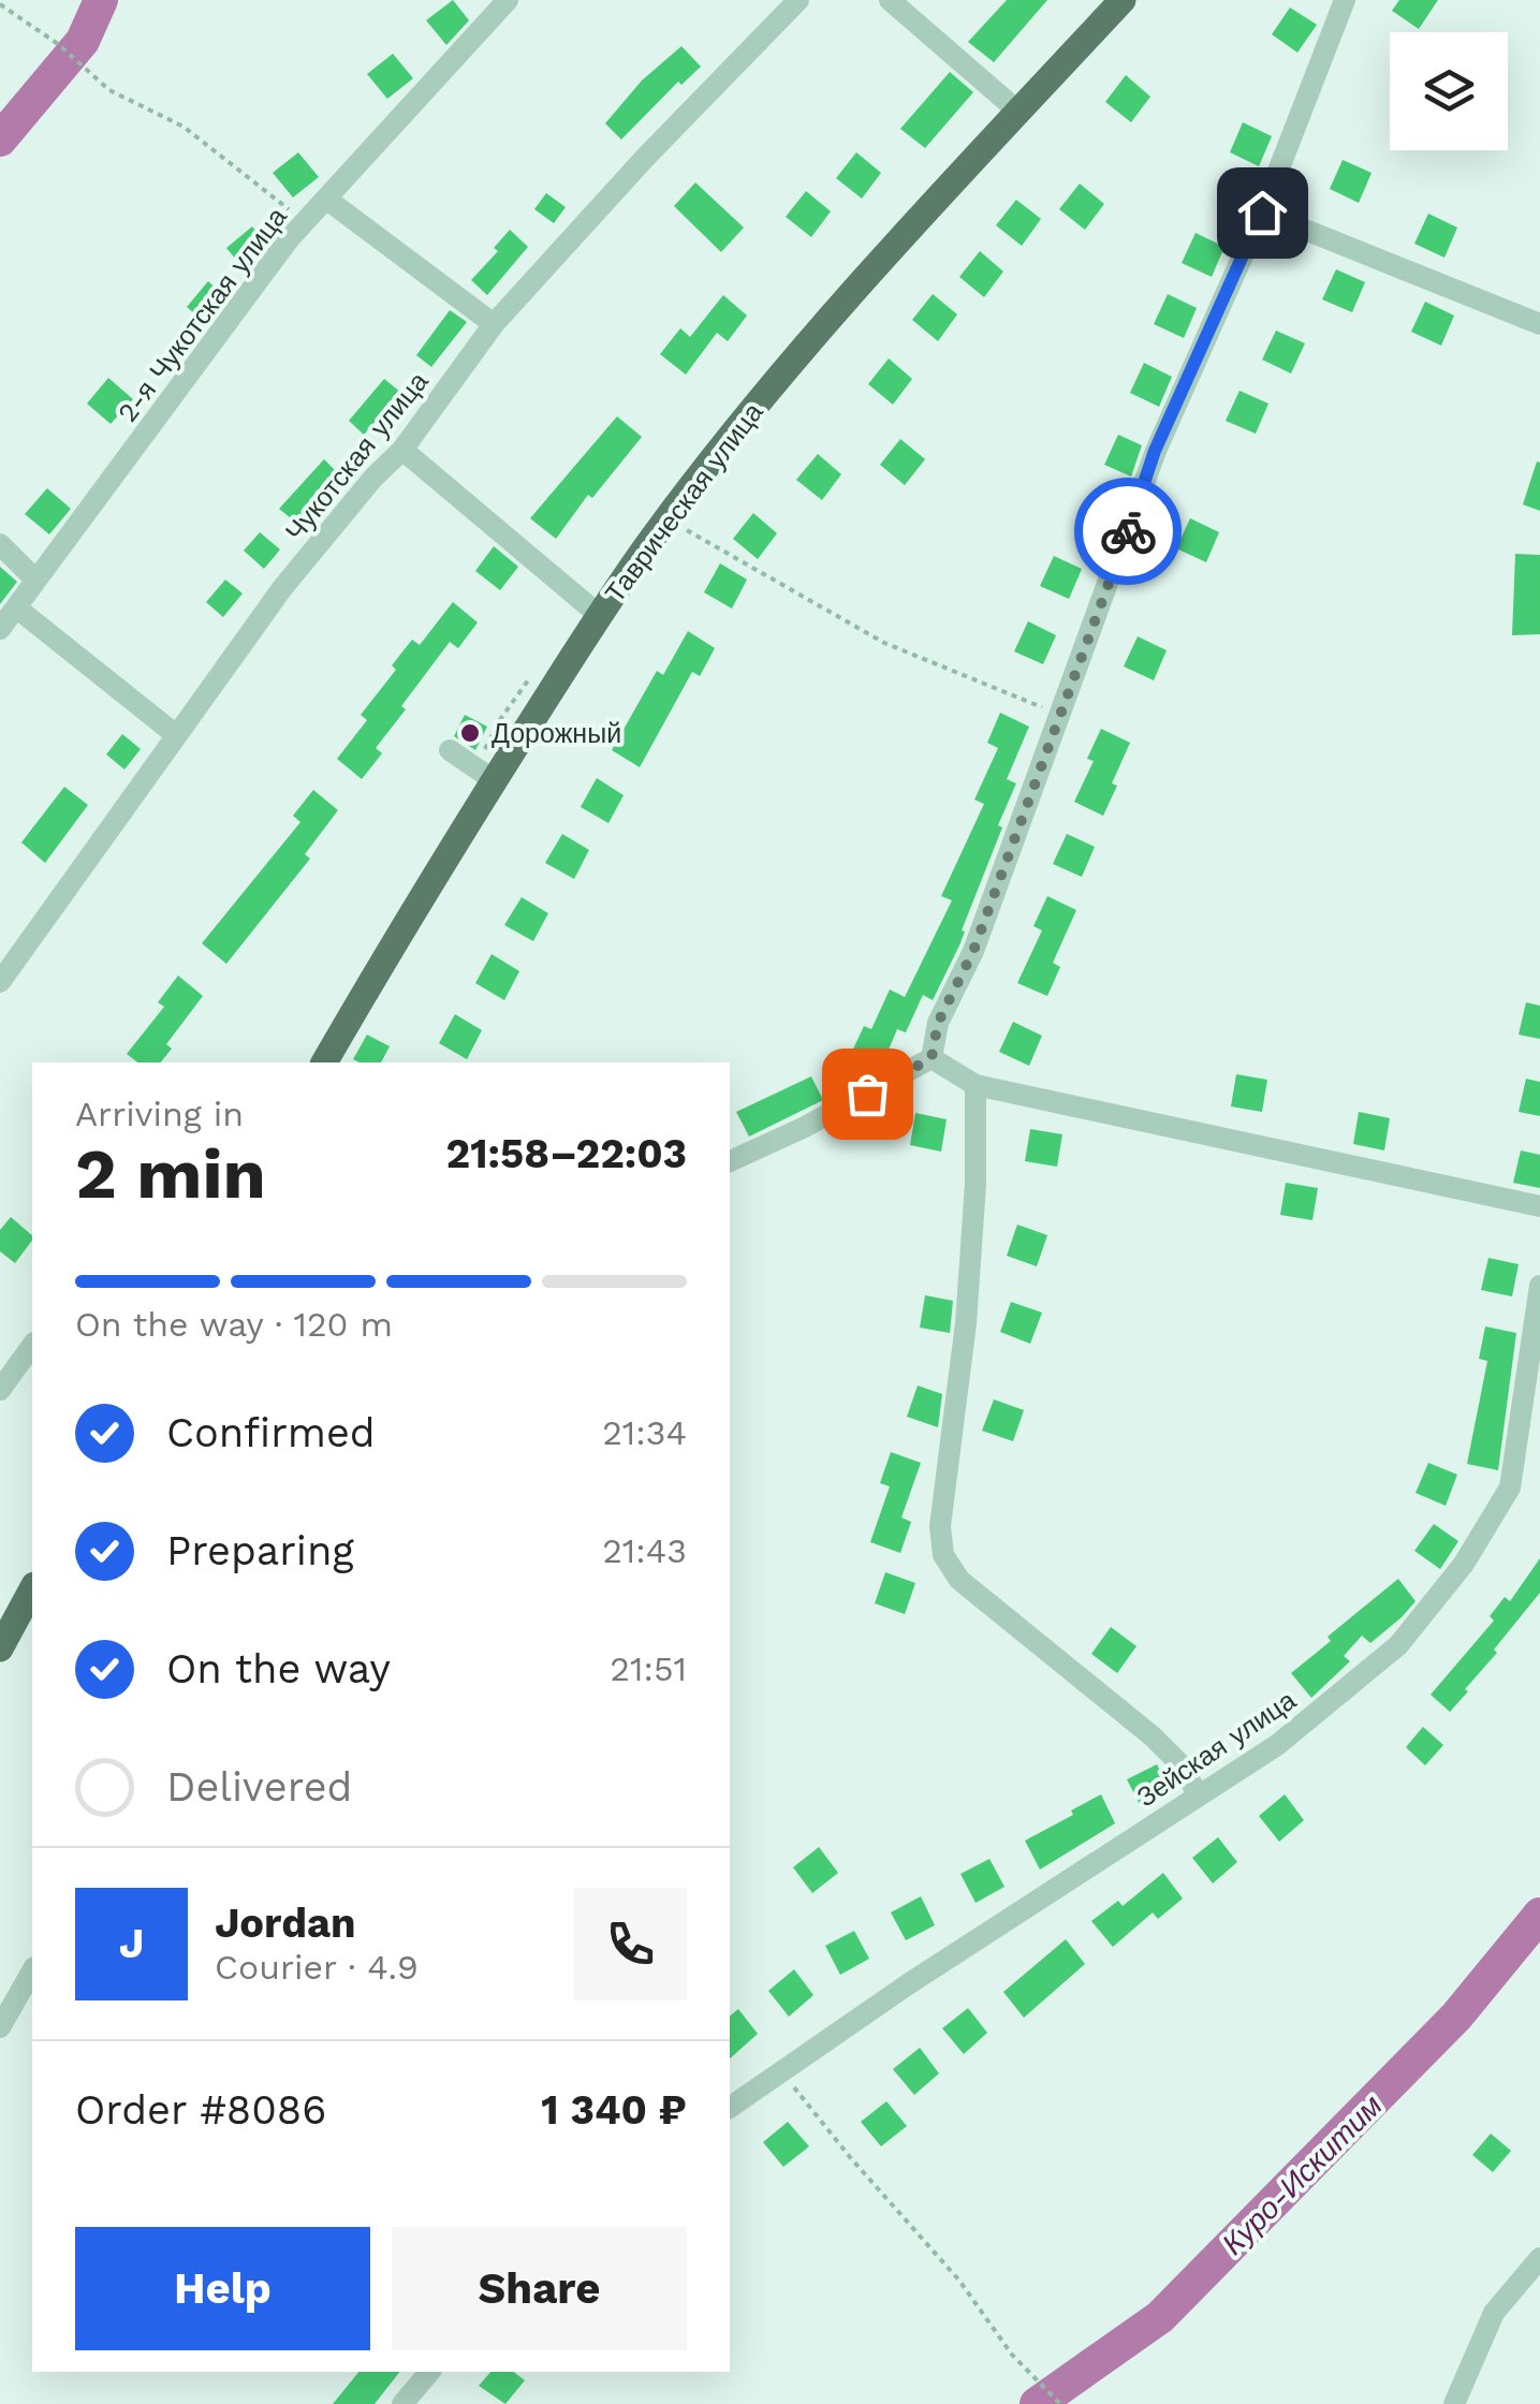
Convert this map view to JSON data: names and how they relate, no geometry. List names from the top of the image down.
{
  "streets": {
    "main road": ["Таврическая улица"],
    "street": ["2-я Чукотская улица", "Чукотская улица", "Зейская улица"]
  },
  "water": ["Куро-Искитим"],
  "places": ["Дорожный"],
  "page": {
    "heading": ["2 min", "Arriving in", "21:58–22:03"],
    "panel": [
      "Jordan",
      "Courier · 4.9",
      "Order #8086",
      "1 340 ₽"
    ],
    "bar": "On the way · 120 m",
    "list": [
      ["Confirmed", "21:34"],
      ["Preparing", "21:43"],
      ["On the way", "21:51"],
      "Delivered"
    ],
    "round": "J",
    "buttons": ["Help", "Share"]
  }
}
